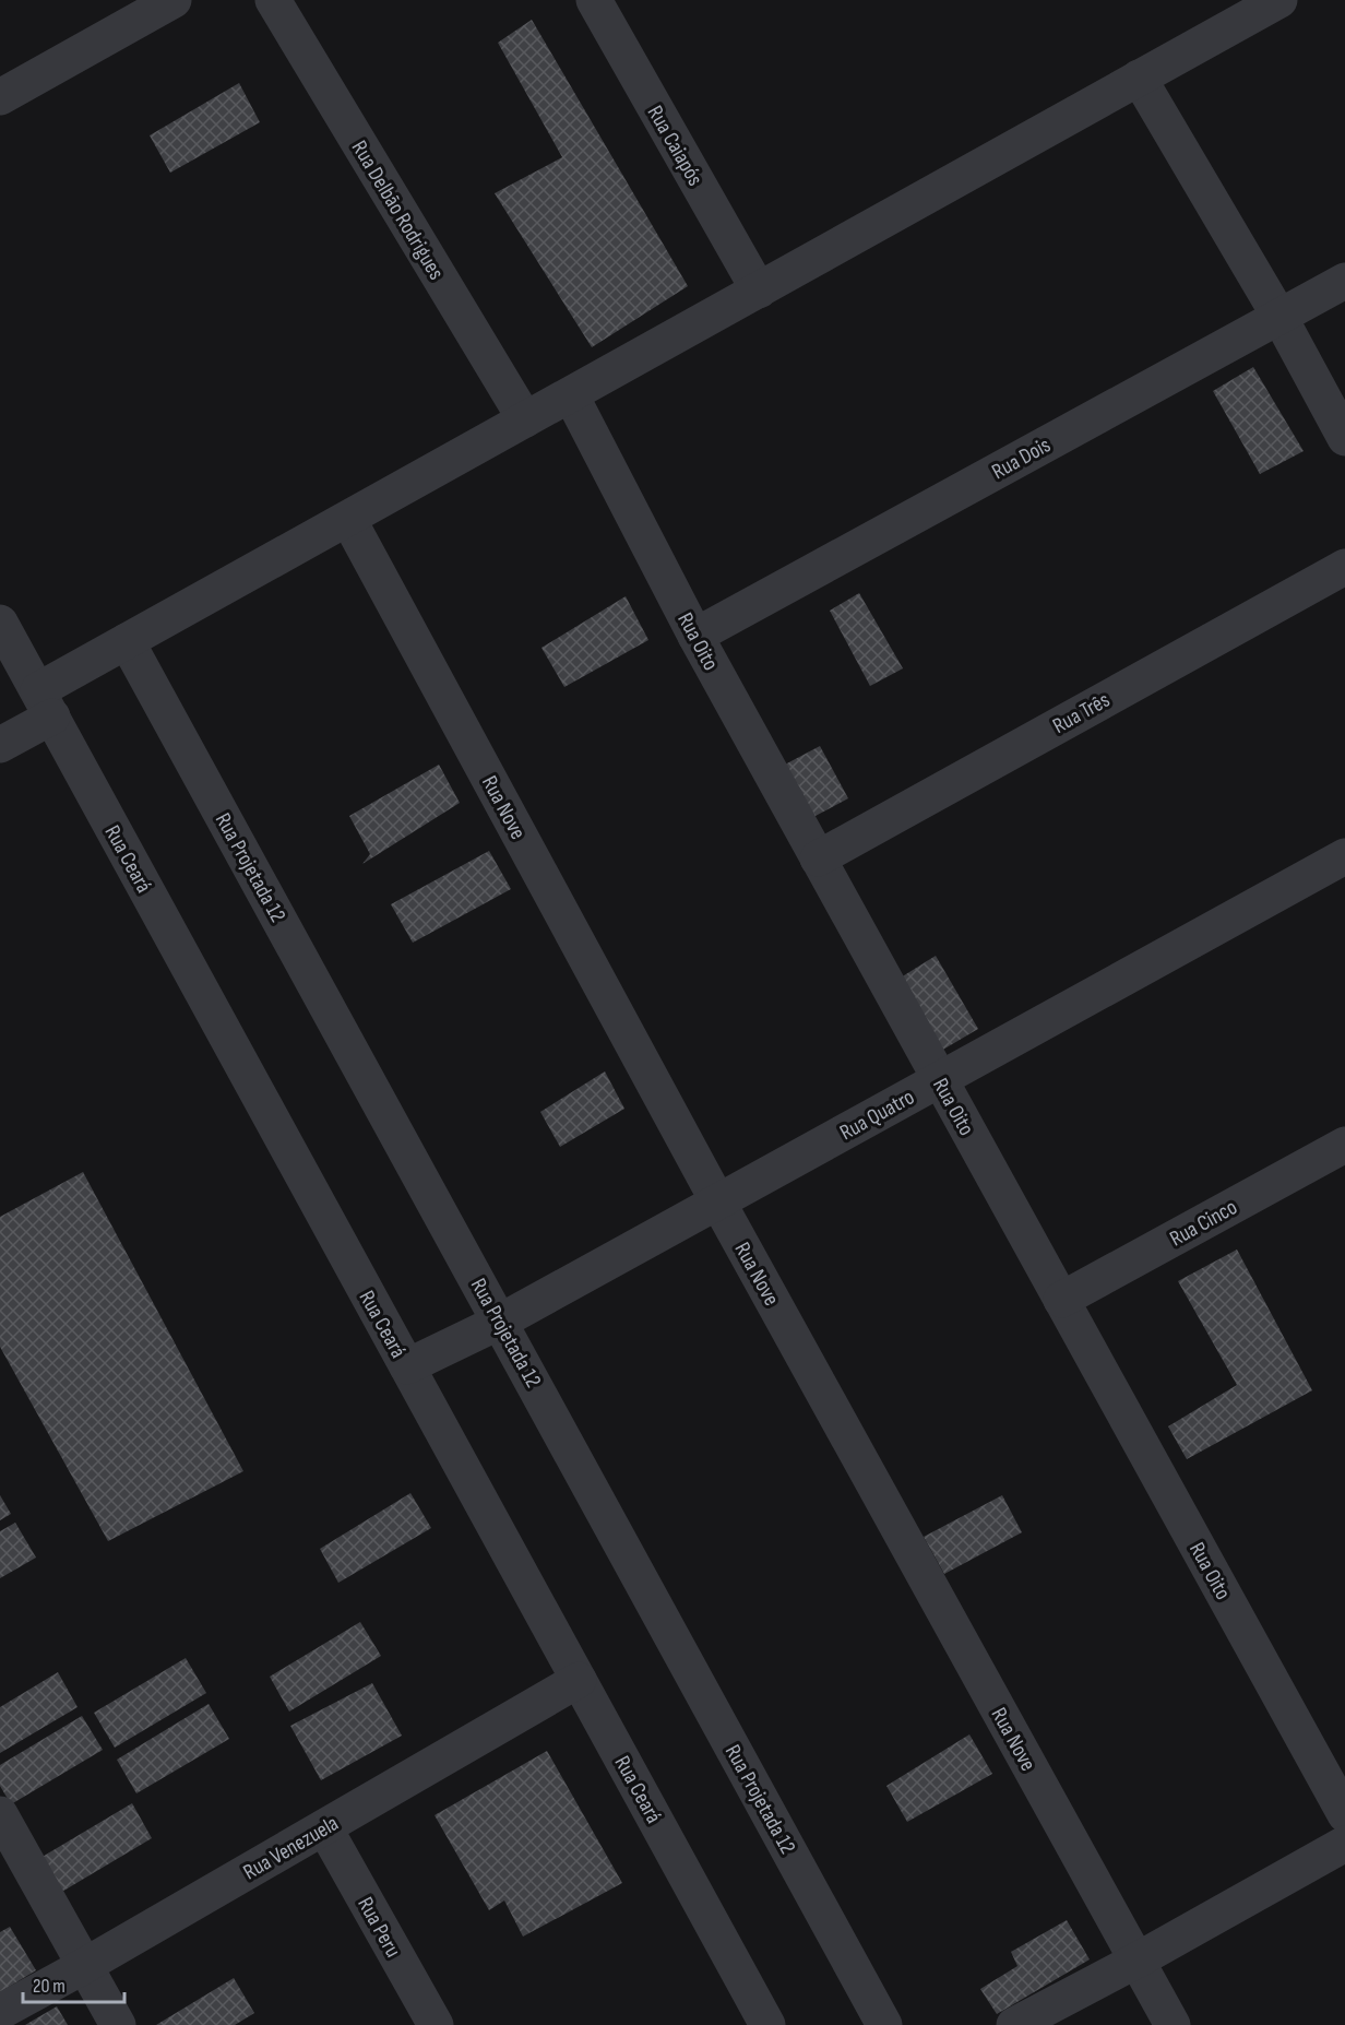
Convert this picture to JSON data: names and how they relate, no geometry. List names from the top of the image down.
{
  "streets": {
    "street": [
      "Rua Caiapós",
      "Rua Delbão Rodrigues",
      "Rua Dois",
      "Rua Oito",
      "Rua Três",
      "Rua Nove",
      "Rua Ceará",
      "Rua Projetada 12",
      "Rua Quatro",
      "Rua Cinco",
      "Rua Venezuela",
      "Rua Peru"
    ]
  },
  "crossings": [
    ["Rua Dois", "Rua Oito"],
    ["Rua Oito", "Rua Três"],
    ["Rua Oito", "Rua Quatro"],
    ["Rua Oito", "Rua Cinco"],
    ["Rua Nove", "Rua Quatro"],
    ["Rua Ceará", "Rua Quatro"],
    ["Rua Ceará", "Rua Venezuela"],
    ["Rua Projetada 12", "Rua Quatro"],
    ["Rua Venezuela", "Rua Peru"]
  ],
  "scale_bar": "20 m"
}
